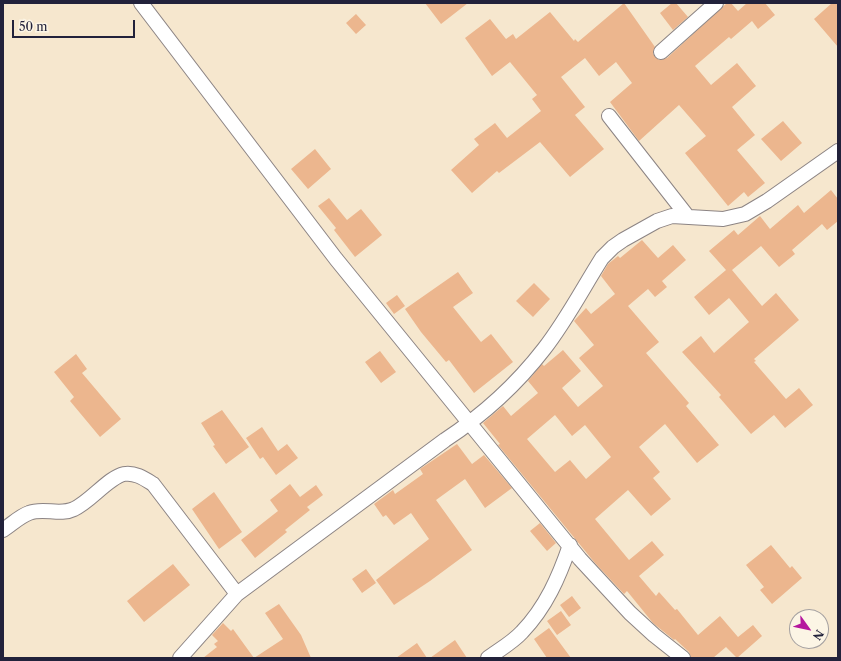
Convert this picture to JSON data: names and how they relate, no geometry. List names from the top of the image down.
{
  "scale_bar": "50 m",
  "north": "bottom right"
}
